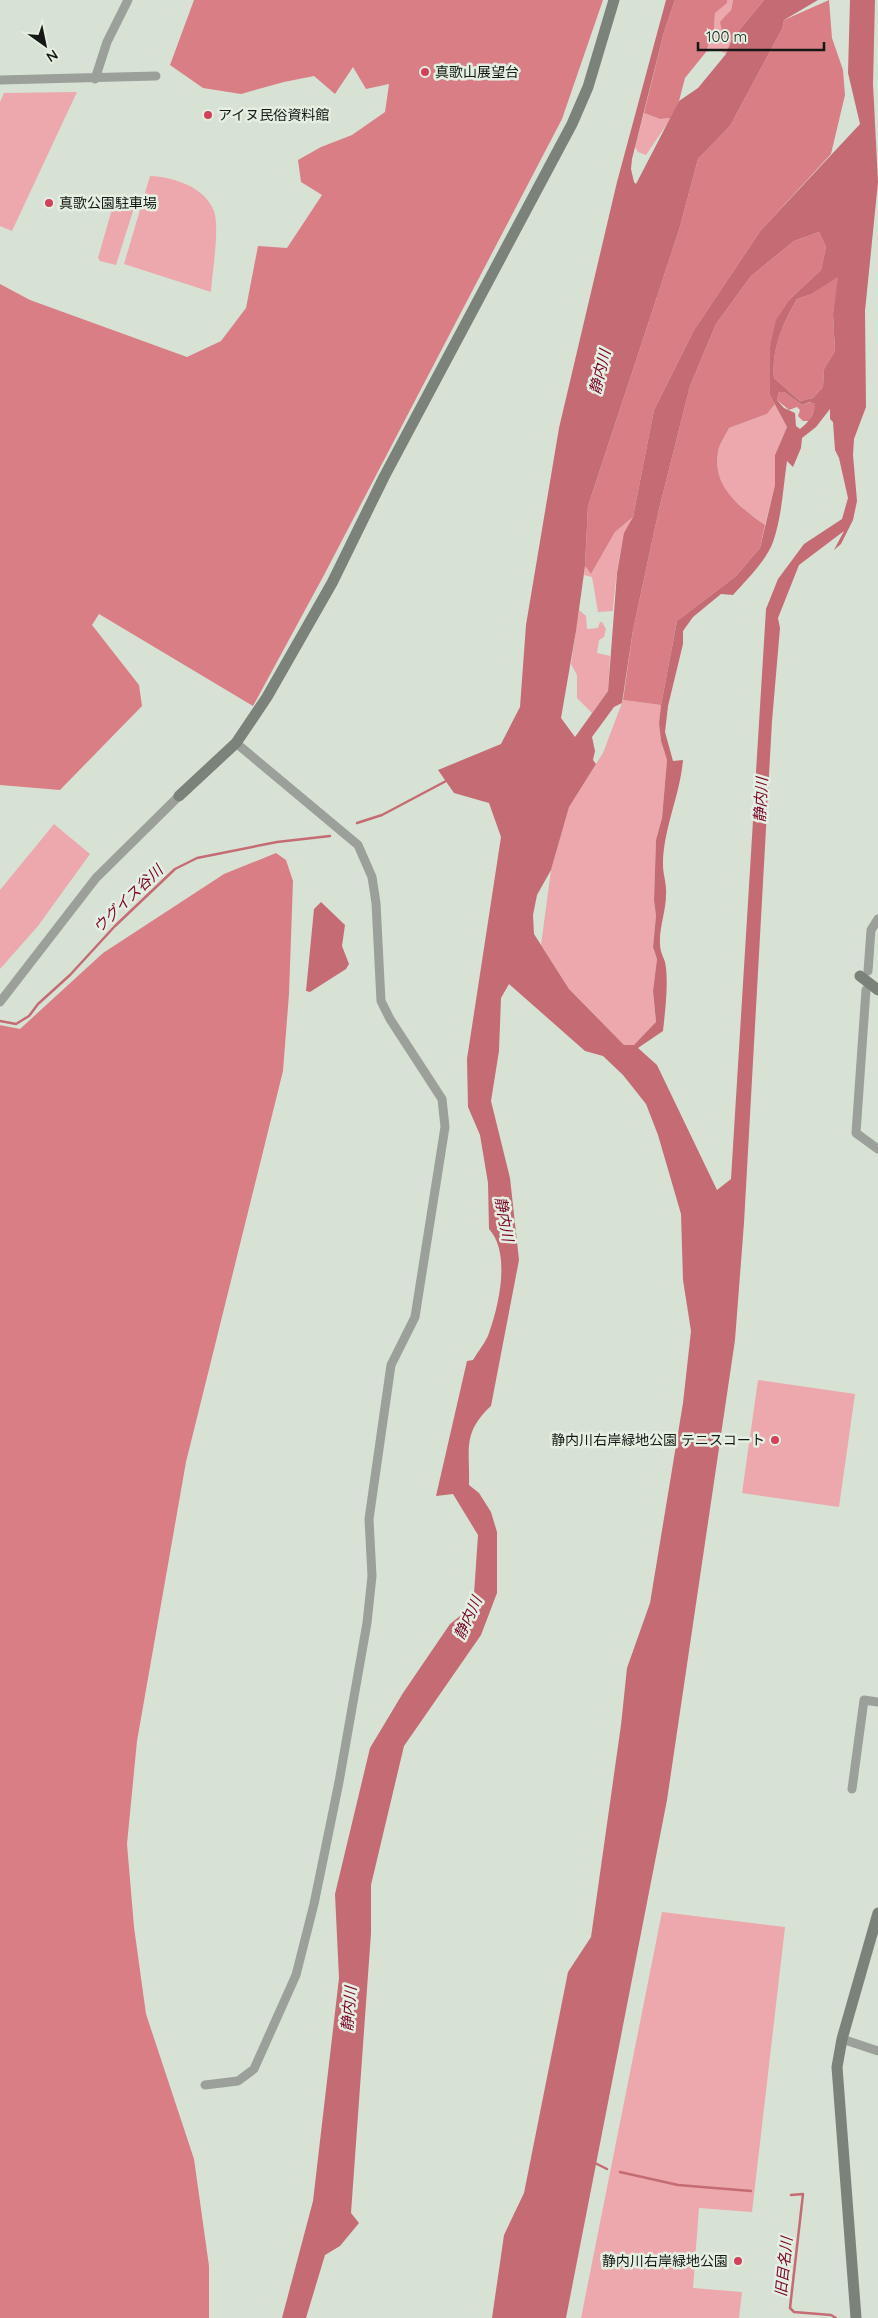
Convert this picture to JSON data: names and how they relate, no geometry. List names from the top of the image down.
{
  "water": ["静内川", "ウグイス谷川", "旧目名川"],
  "places": [
    "真歌山展望台",
    "アイヌ民俗資料館",
    "真歌公園駐車場",
    "静内川右岸緑地公園 テニスコート",
    "静内川右岸緑地公園"
  ],
  "scale_bar": "100 m",
  "north": "bottom right"
}
